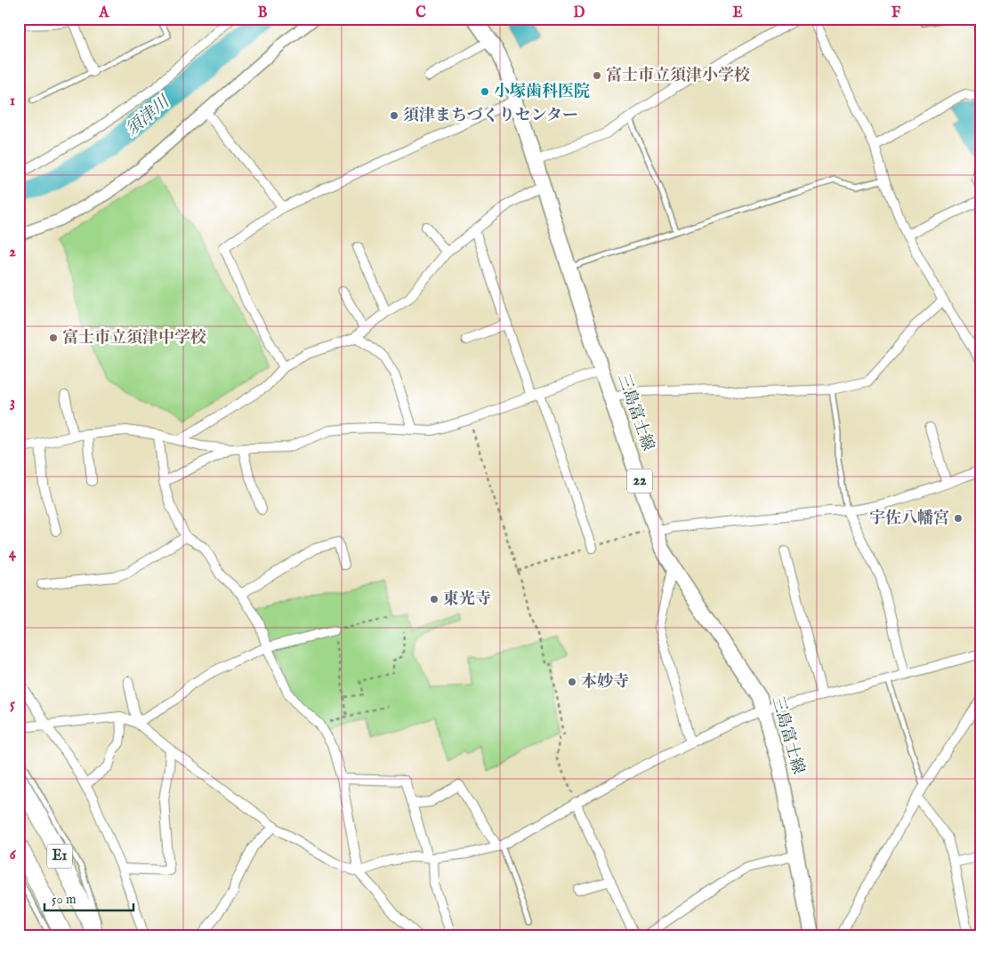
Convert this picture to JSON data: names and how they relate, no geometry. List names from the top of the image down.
{
  "streets": {
    "highway": ["E1"],
    "main road": ["三島富士線", "22"]
  },
  "water": ["須津川"],
  "places": [
    "富士市立須津小学校",
    "小塚歯科医院",
    "須津まちづくりセンター",
    "富士市立須津中学校",
    "宇佐八幡宮",
    "東光寺",
    "本妙寺"
  ],
  "scale_bar": "50 m",
  "grid": {
    "columns": [
      "A",
      "B",
      "C",
      "D",
      "E",
      "F"
    ],
    "rows": [
      "1",
      "2",
      "3",
      "4",
      "5",
      "6"
    ]
  }
}
